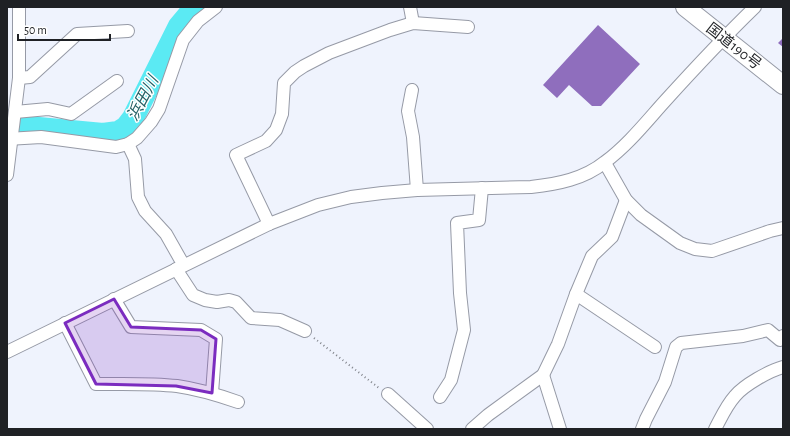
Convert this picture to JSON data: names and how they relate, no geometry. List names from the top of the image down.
{
  "streets": {
    "highway": ["国道190号"]
  },
  "water": ["浜田川"],
  "scale_bar": "50 m"
}
